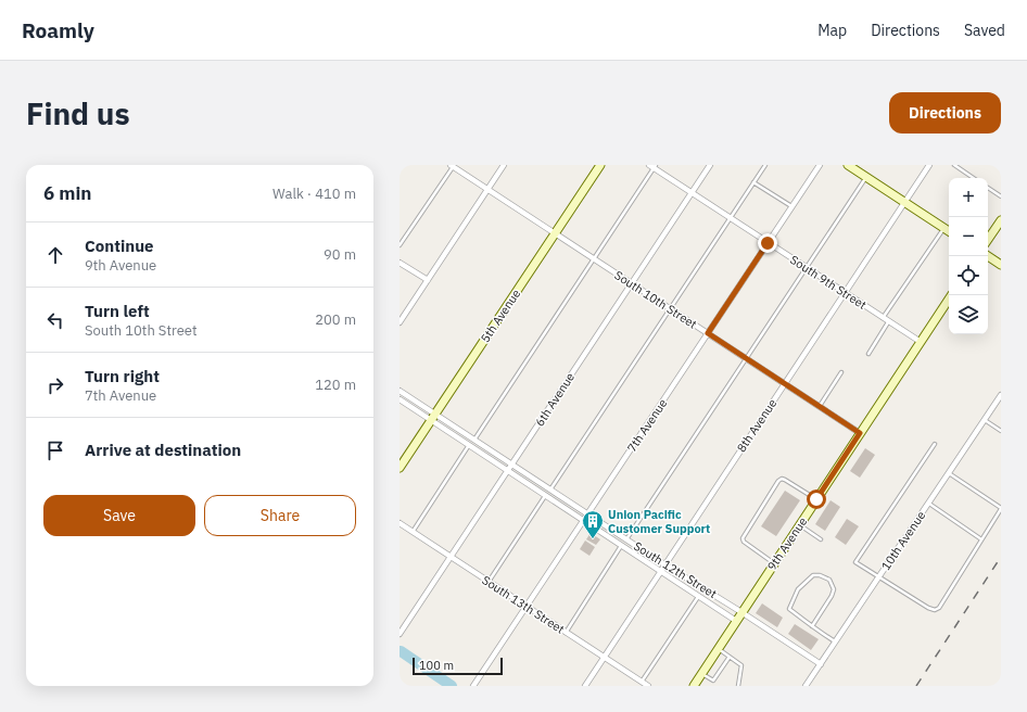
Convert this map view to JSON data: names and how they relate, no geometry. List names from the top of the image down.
{
  "streets": {
    "main road": ["5th Avenue", "9th Avenue"],
    "street": [
      "South 9th Street",
      "South 10th Street",
      "6th Avenue",
      "7th Avenue",
      "8th Avenue",
      "10th Avenue",
      "South 12th Street",
      "South 13th Street"
    ]
  },
  "crossings": [
    ["South 9th Street", "6th Avenue"],
    ["South 9th Street", "7th Avenue"],
    ["South 9th Street", "8th Avenue"],
    ["South 9th Street", "9th Avenue"],
    ["South 10th Street", "5th Avenue"],
    ["South 10th Street", "6th Avenue"],
    ["South 10th Street", "7th Avenue"],
    ["South 10th Street", "8th Avenue"],
    ["South 10th Street", "9th Avenue"],
    ["5th Avenue", "South 12th Street"],
    ["6th Avenue", "South 12th Street"],
    ["6th Avenue", "South 13th Street"],
    ["7th Avenue", "South 12th Street"],
    ["7th Avenue", "South 13th Street"],
    ["8th Avenue", "South 12th Street"],
    ["8th Avenue", "South 13th Street"],
    ["10th Avenue", "South 12th Street"],
    ["9th Avenue", "South 12th Street"]
  ],
  "places": {
    "building": ["Union Pacific Customer Support"]
  },
  "scale_bar": "100 m",
  "page": {
    "header": "Roamly",
    "nav": ["Map", "Directions", "Saved"],
    "buttons": [
      "Directions",
      ["Save", "Share"]
    ],
    "title": "Find us",
    "heading": ["6 min", "Walk · 410 m"],
    "map_buttons": ["+", "−"],
    "list": [
      ["Continue", "9th Avenue", "90 m"],
      ["Turn left", "South 10th Street", "200 m"],
      ["Turn right", "7th Avenue", "120 m"],
      "Arrive at destination"
    ],
    "scale": "100 m"
  }
}
